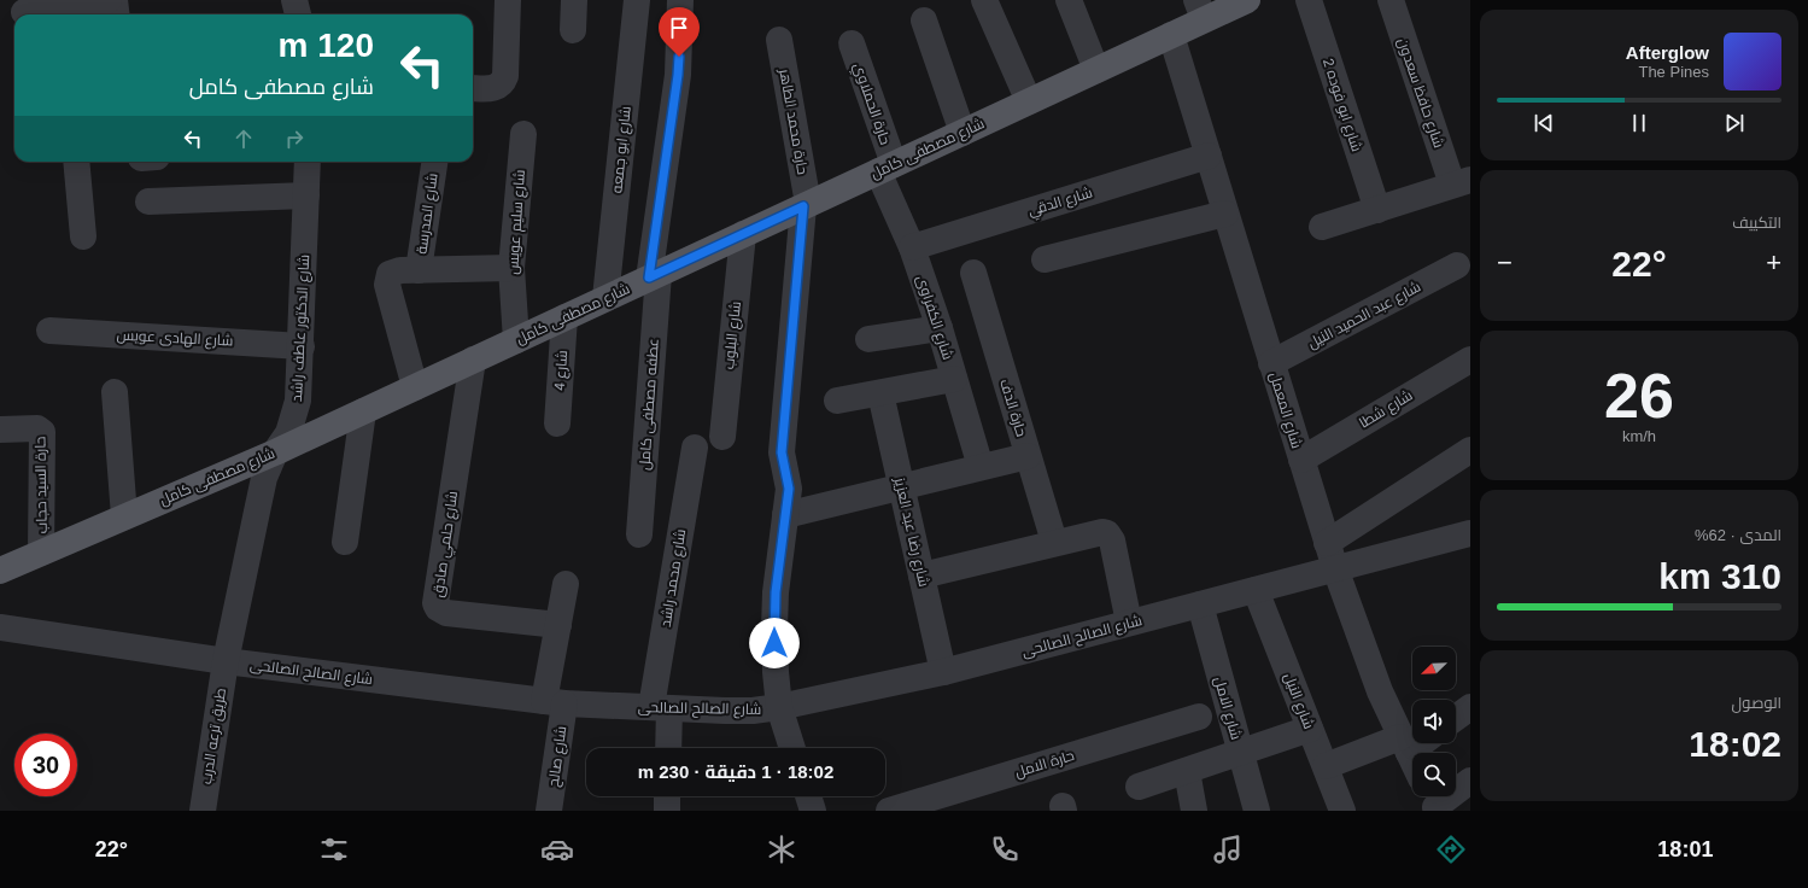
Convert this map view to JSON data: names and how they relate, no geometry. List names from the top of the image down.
{
  "streets": {
    "main road": ["شارع مصطفى كامل"],
    "street": [
      "شارع حافظ سعدون",
      "حارة الحملاوي",
      "شارع ابو فوده 2",
      "حارة محمد الطاهر",
      "شارع ابو جمعه",
      "شارع الدقي",
      "شارع المدرسة",
      "شارع سليم عويس",
      "شارع عبد الحميد النيل",
      "شارع الكفراوى",
      "شارع الدكتور عاطف راشد",
      "شارع البلوب",
      "شارع الهادى عويس",
      "شارع 4",
      "عطفه مصطفى كامل",
      "حارة الدف",
      "شارع شطا",
      "شارع المعمل",
      "حارة السيد حجاب",
      "شارع رضا عبد العزيز",
      "شارع حلمي صادق",
      "شارع محمد راشد",
      "شارع الصالح الصالحى",
      "شارع النيل",
      "شارع الامل",
      "طريق ترعه الدرب",
      "شارع صالح",
      "حارة الامل"
    ]
  },
  "crossings": [
    ["حارة الحملاوي", "شارع مصطفى كامل"],
    ["حارة الحملاوي", "شارع الكفراوى"],
    ["حارة محمد الطاهر", "شارع مصطفى كامل"],
    ["حارة محمد الطاهر", "شارع الصالح الصالحى"],
    ["شارع مصطفى كامل", "شارع ابو جمعه"],
    ["شارع مصطفى كامل", "شارع سليم عويس"],
    ["شارع مصطفى كامل", "شارع الكفراوى"],
    ["شارع مصطفى كامل", "شارع الدكتور عاطف راشد"],
    ["شارع مصطفى كامل", "شارع البلوب"],
    ["شارع مصطفى كامل", "شارع 4"],
    ["شارع مصطفى كامل", "عطفه مصطفى كامل"],
    ["شارع مصطفى كامل", "شارع المعمل"],
    ["شارع مصطفى كامل", "حارة السيد حجاب"],
    ["شارع مصطفى كامل", "شارع حلمي صادق"],
    ["شارع الدقي", "شارع الكفراوى"],
    ["شارع الدقي", "شارع المعمل"],
    ["شارع عبد الحميد النيل", "شارع المعمل"],
    ["شارع الدكتور عاطف راشد", "شارع الهادى عويس"],
    ["شارع الدكتور عاطف راشد", "شارع الصالح الصالحى"],
    ["شارع الدكتور عاطف راشد", "طريق ترعه الدرب"],
    ["شارع شطا", "شارع المعمل"],
    ["شارع المعمل", "شارع الصالح الصالحى"],
    ["شارع رضا عبد العزيز", "شارع الصالح الصالحى"],
    ["شارع حلمي صادق", "شارع صالح"],
    ["شارع محمد راشد", "شارع الصالح الصالحى"],
    ["شارع الصالح الصالحى", "شارع النيل"],
    ["شارع الصالح الصالحى", "شارع الامل"],
    ["شارع الصالح الصالحى", "طريق ترعه الدرب"],
    ["شارع الصالح الصالحى", "شارع صالح"]
  ],
  "north": "bottom left",
  "page": {
    "turn": ["120 m", "شارع مصطفى كامل"],
    "song": ["Afterglow", "The Pines"],
    "tile": [
      "التكييف",
      ["26", "km/h"],
      ["المدى · 62%", "310 km"],
      ["الوصول", "18:02"]
    ],
    "heat": ["−", "22°", "+"],
    "limit": "30",
    "trip": "18:02 · 1 دقيقة · 230 m",
    "tabs": ["18:01", "22°"]
  }
}
